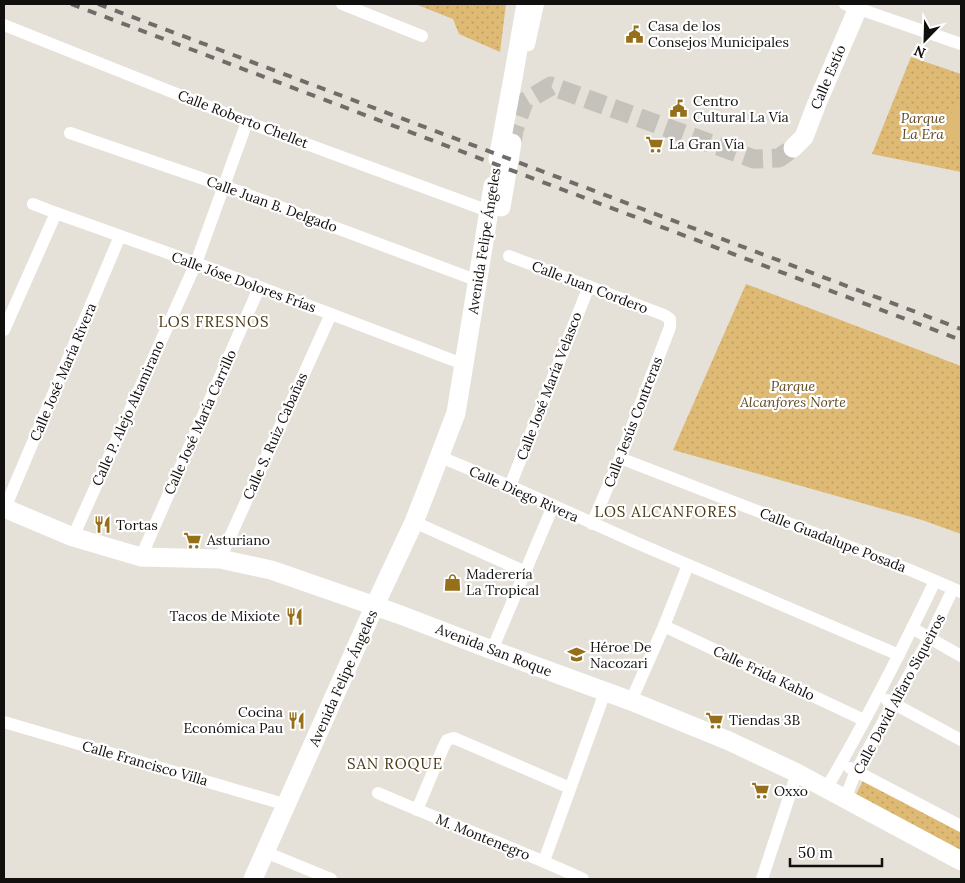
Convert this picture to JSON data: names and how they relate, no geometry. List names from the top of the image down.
{
  "streets": {
    "street": [
      "Calle Estío",
      "Calle Roberto Chellet",
      "Calle Juan B. Delgado",
      "Avenida Felipe Ángeles",
      "Calle Jóse Dolores Frías",
      "Calle Juan Cordero",
      "Calle José María Rivera",
      "Calle José María Velasco",
      "Calle P. Alejo Altamirano",
      "Calle José María Carrillo",
      "Calle Jesús Contreras",
      "Calle S. Ruiz Cabañas",
      "Calle Diego Rivera",
      "Calle Guadalupe Posada",
      "Avenida San Roque",
      "Calle Frida Kahlo",
      "Calle David Alfaro Siqueiros",
      "Calle Francisco Villa",
      "M. Montenegro"
    ]
  },
  "crossings": [
    ["Calle Roberto Chellet", "Calle P. Alejo Altamirano"],
    ["Calle Juan B. Delgado", "Calle P. Alejo Altamirano"],
    ["Avenida Felipe Ángeles", "Calle Diego Rivera"],
    ["Avenida Felipe Ángeles", "Avenida San Roque"],
    ["Avenida Felipe Ángeles", "Calle Francisco Villa"],
    ["Calle Jóse Dolores Frías", "Calle José María Rivera"],
    ["Calle Jóse Dolores Frías", "Calle P. Alejo Altamirano"],
    ["Calle Jóse Dolores Frías", "Calle José María Carrillo"],
    ["Calle Jóse Dolores Frías", "Calle S. Ruiz Cabañas"],
    ["Calle Juan Cordero", "Calle José María Velasco"],
    ["Calle Juan Cordero", "Calle Jesús Contreras"],
    ["Calle José María Rivera", "Avenida San Roque"],
    ["Calle José María Velasco", "Calle Diego Rivera"],
    ["Calle P. Alejo Altamirano", "Avenida San Roque"],
    ["Calle José María Carrillo", "Avenida San Roque"],
    ["Calle Jesús Contreras", "Calle Diego Rivera"],
    ["Calle Jesús Contreras", "Calle Guadalupe Posada"],
    ["Calle S. Ruiz Cabañas", "Avenida San Roque"],
    ["Calle Diego Rivera", "Calle David Alfaro Siqueiros"],
    ["Calle Guadalupe Posada", "Calle David Alfaro Siqueiros"],
    ["Avenida San Roque", "Calle David Alfaro Siqueiros"],
    ["Avenida San Roque", "M. Montenegro"],
    ["Calle Frida Kahlo", "Calle David Alfaro Siqueiros"]
  ],
  "districts": ["LOS FRESNOS", "LOS ALCANFORES", "SAN ROQUE"],
  "parks": ["Parque La Era", "Parque Alcanfores Norte"],
  "places": {
    "public building": ["Casa de los Consejos Municipales", "Centro Cultural La Vía"],
    "supermarket": [
      "La Gran Vía",
      "Asturiano",
      "Tiendas 3B",
      "Oxxo"
    ],
    "restaurant": ["Tortas", "Tacos de Mixiote", "Cocina Económica Pau"],
    "shop": ["Maderería La Tropical"],
    "school or university": ["Héroe De Nacozari"]
  },
  "scale_bar": "50 m",
  "north": "bottom left"
}
